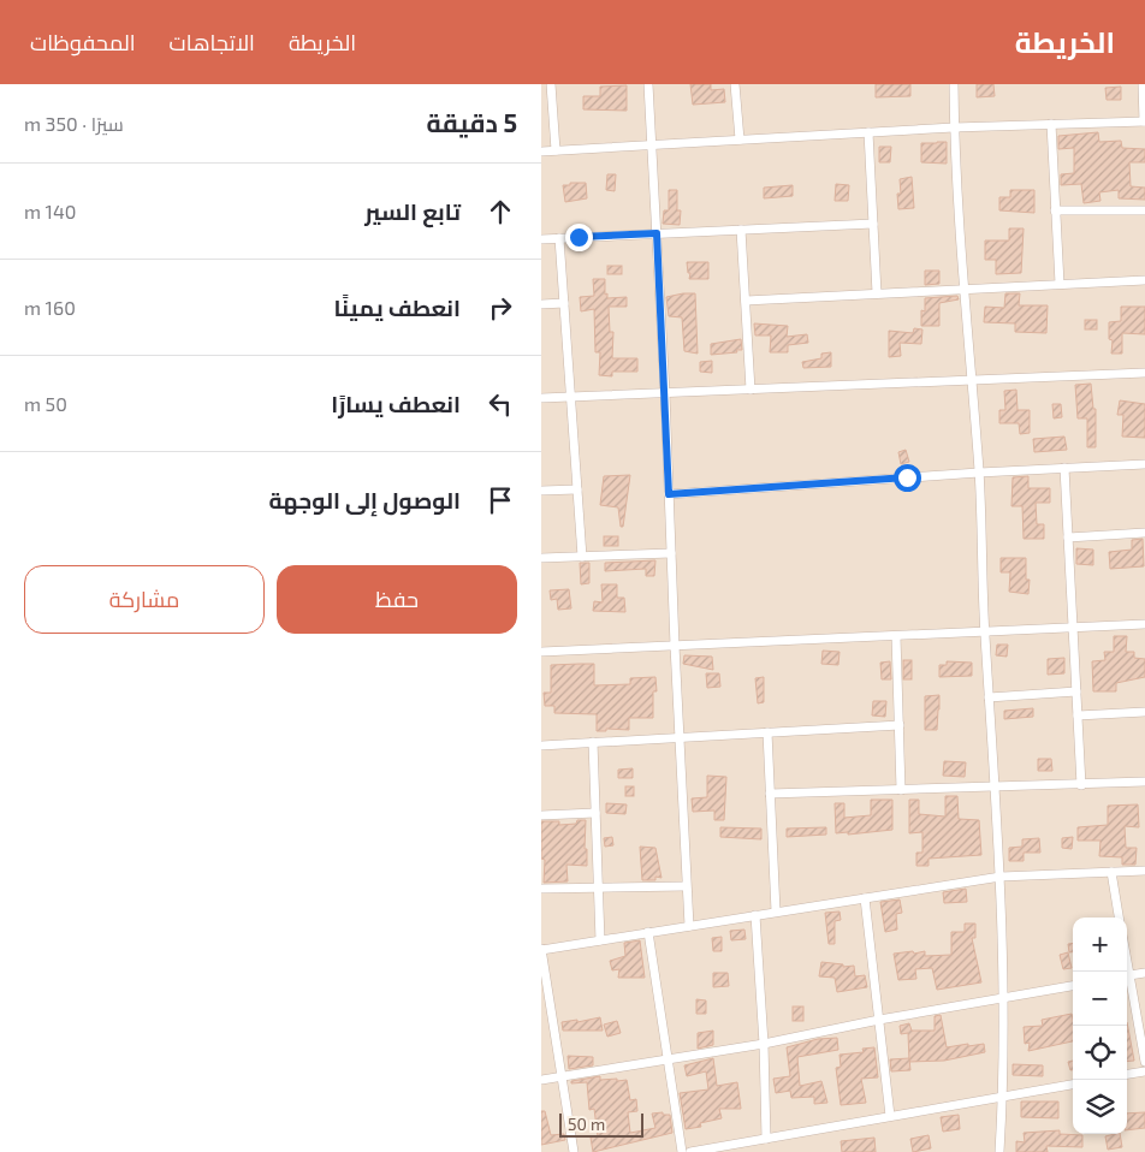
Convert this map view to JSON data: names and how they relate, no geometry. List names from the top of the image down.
{
  "scale_bar": "50 m",
  "page": {
    "header": "الخريطة",
    "nav": ["الخريطة", "الاتجاهات", "المحفوظات"],
    "heading": ["5 دقيقة", "سيرًا · 350 m"],
    "list": [
      ["تابع السير", "140 m"],
      ["انعطف يمينًا", "160 m"],
      ["انعطف يسارًا", "50 m"],
      "الوصول إلى الوجهة"
    ],
    "buttons": ["حفظ", "مشاركة"],
    "map_buttons": ["+", "−"],
    "scale": "50 m"
  }
}
